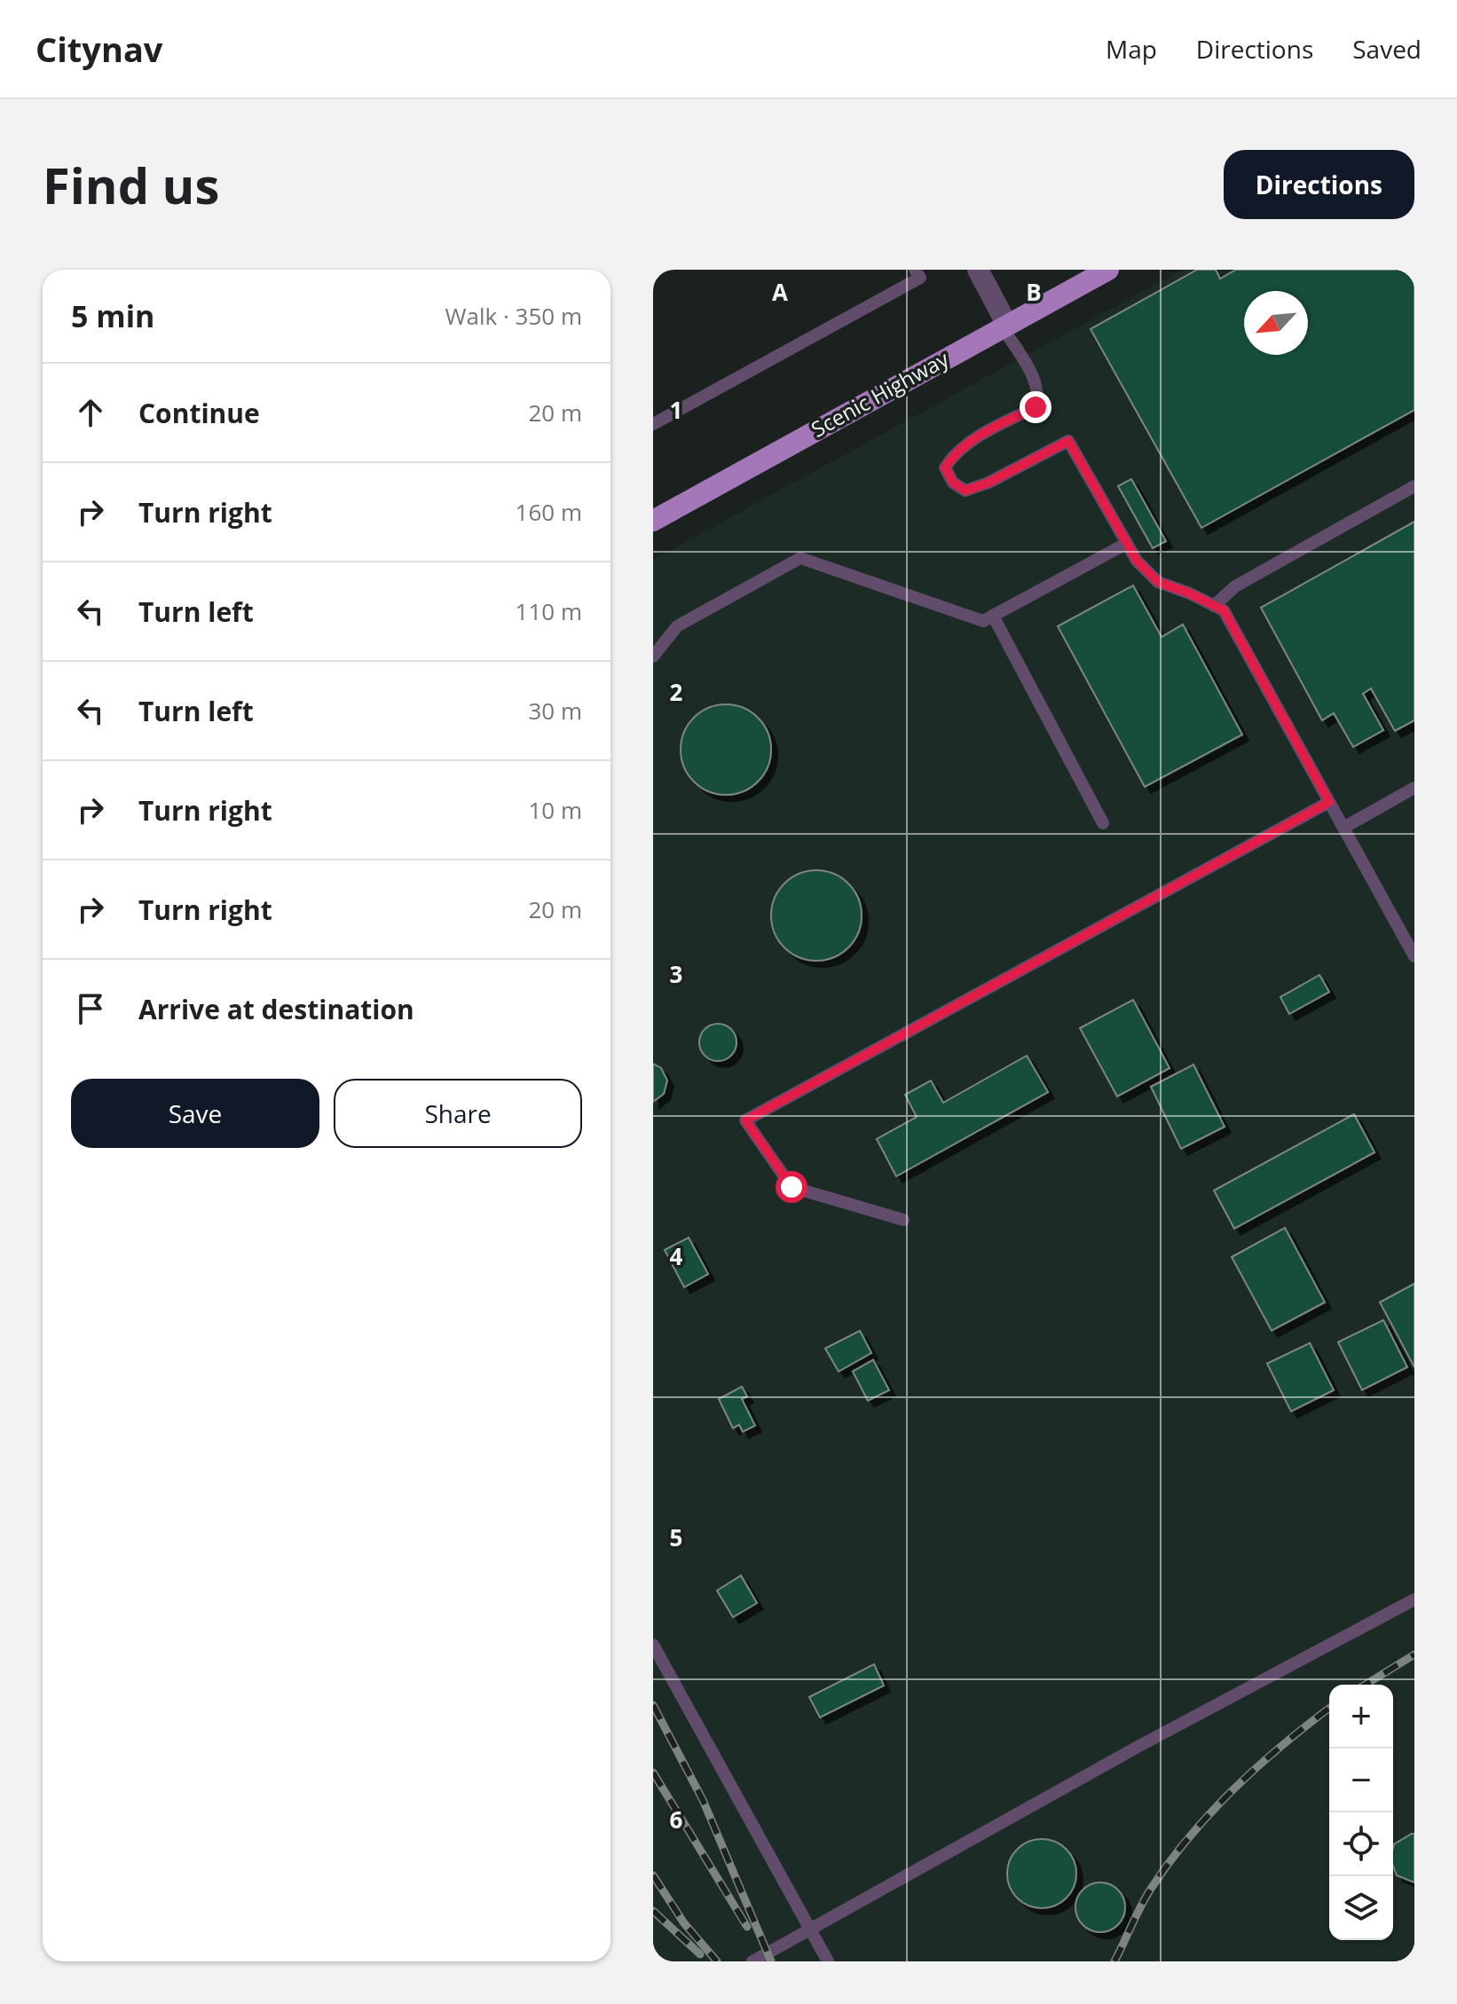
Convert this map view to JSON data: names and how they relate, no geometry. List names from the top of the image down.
{
  "streets": {
    "main road": ["Scenic Highway"]
  },
  "north": "bottom left",
  "page": {
    "header": "Citynav",
    "nav": ["Map", "Directions", "Saved"],
    "buttons": [
      "Directions",
      ["Save", "Share"]
    ],
    "title": "Find us",
    "heading": ["5 min", "Walk · 350 m"],
    "list": [
      ["Continue", "20 m"],
      ["Turn right", "160 m"],
      ["Turn left", "110 m"],
      ["Turn left", "30 m"],
      ["Turn right", "10 m"],
      ["Turn right", "20 m"],
      "Arrive at destination"
    ],
    "map_buttons": ["+", "−"]
  },
  "grid": {
    "columns": ["A", "B"],
    "rows": [
      "1",
      "2",
      "3",
      "4",
      "5",
      "6"
    ]
  }
}
